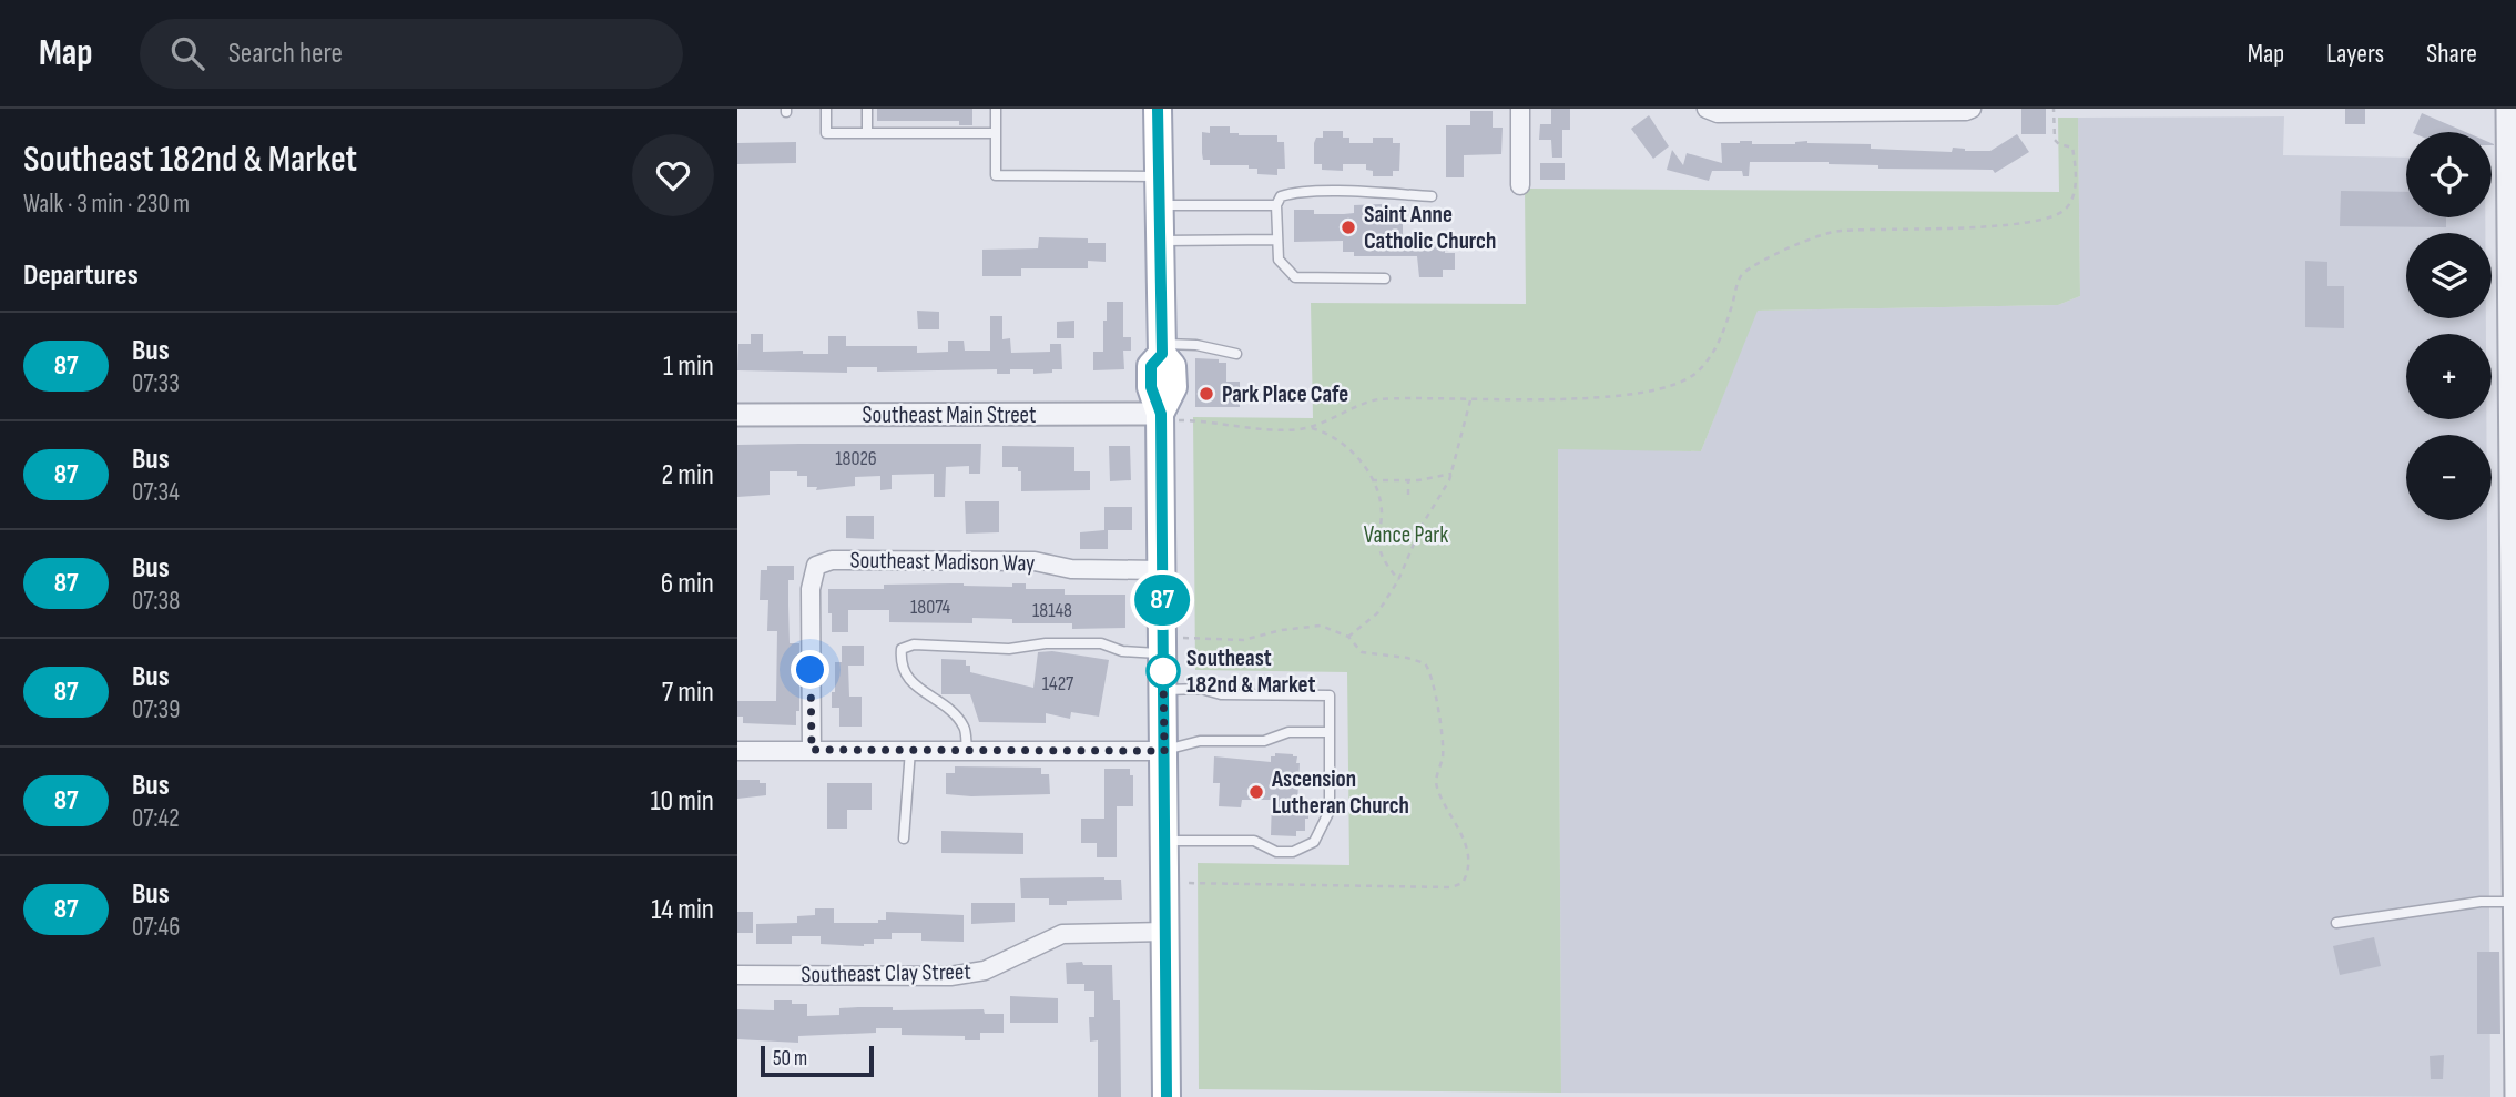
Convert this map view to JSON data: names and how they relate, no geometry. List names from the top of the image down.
{
  "streets": {
    "street": ["Southeast Main Street", "Southeast Madison Way", "Southeast Clay Street"]
  },
  "parks": ["Vance Park"],
  "places": [
    "Saint Anne Catholic Church",
    "Park Place Cafe",
    "Southeast 182nd & Market",
    "Ascension Lutheran Church"
  ],
  "lines": ["bus line 87"],
  "house_numbers": [
    "18026",
    "18074",
    "18148",
    "1427"
  ],
  "scale_bar": "50 m",
  "page": {
    "header": "Map",
    "search": "Search here",
    "nav": ["Map", "Layers", "Share"],
    "heading": [
      ["Southeast 182nd & Market", "Walk · 3 min · 230 m"],
      "Departures"
    ],
    "on_map": "87",
    "map_buttons": ["+", "−"],
    "list": [
      {
        "mark": "87",
        "name": "Bus",
        "note": "07:33",
        "value": "1 min"
      },
      {
        "mark": "87",
        "name": "Bus",
        "note": "07:34",
        "value": "2 min"
      },
      {
        "mark": "87",
        "name": "Bus",
        "note": "07:38",
        "value": "6 min"
      },
      {
        "mark": "87",
        "name": "Bus",
        "note": "07:39",
        "value": "7 min"
      },
      {
        "mark": "87",
        "name": "Bus",
        "note": "07:42",
        "value": "10 min"
      },
      {
        "mark": "87",
        "name": "Bus",
        "note": "07:46",
        "value": "14 min"
      }
    ],
    "scale": "50 m"
  }
}
